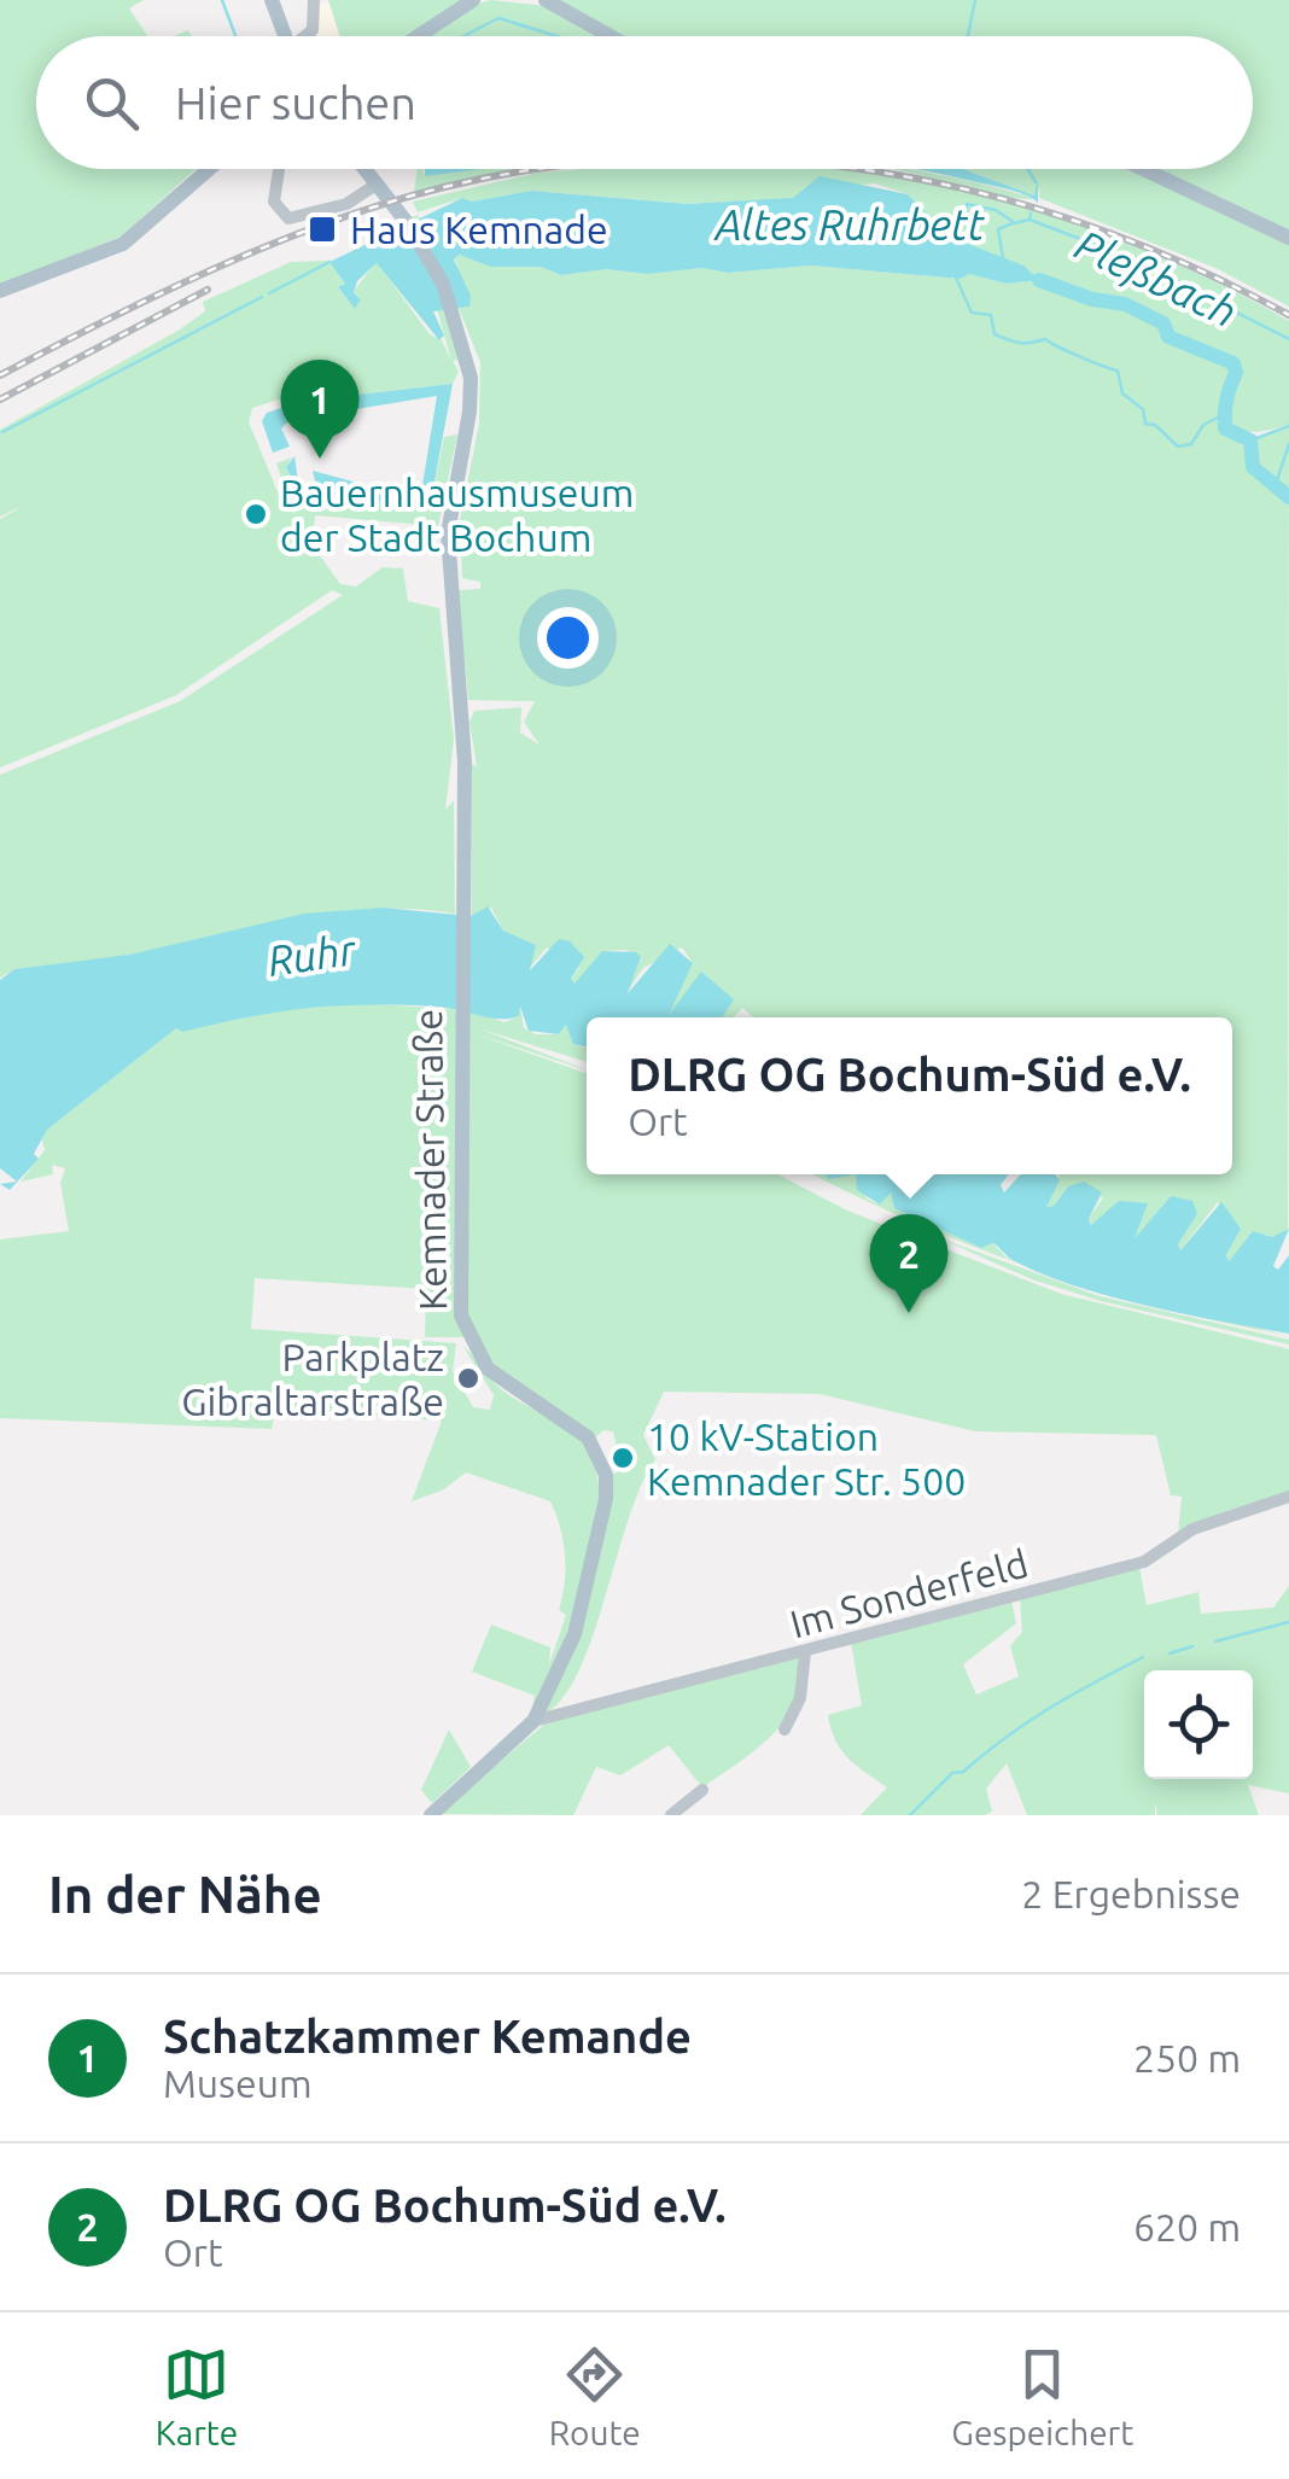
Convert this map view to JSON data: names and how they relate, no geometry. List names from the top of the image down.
{
  "streets": {
    "main road": ["Kemnader Straße"],
    "street": ["Im Sonderfeld"]
  },
  "crossings": [
    ["Kemnader Straße", "Im Sonderfeld"]
  ],
  "water": ["Altes Ruhrbett", "Pleßbach", "Ruhr"],
  "places": {
    "transit": ["Haus Kemnade"],
    "other": ["Bauernhausmuseum der Stadt Bochum", "Parkplatz Gibraltarstraße", "10 kV-Station Kemnader Str. 500"]
  },
  "page": {
    "search": "Hier suchen",
    "pins": ["1", "2"],
    "popup": ["DLRG OG Bochum-Süd e.V.", "Ort"],
    "heading": ["In der Nähe", "2 Ergebnisse"],
    "list": [
      {
        "mark": "1",
        "name": "Schatzkammer Kemande",
        "note": "Museum",
        "value": "250 m"
      },
      {
        "mark": "2",
        "name": "DLRG OG Bochum-Süd e.V.",
        "note": "Ort",
        "value": "620 m"
      }
    ],
    "nav": ["Karte", "Route", "Gespeichert"]
  }
}
